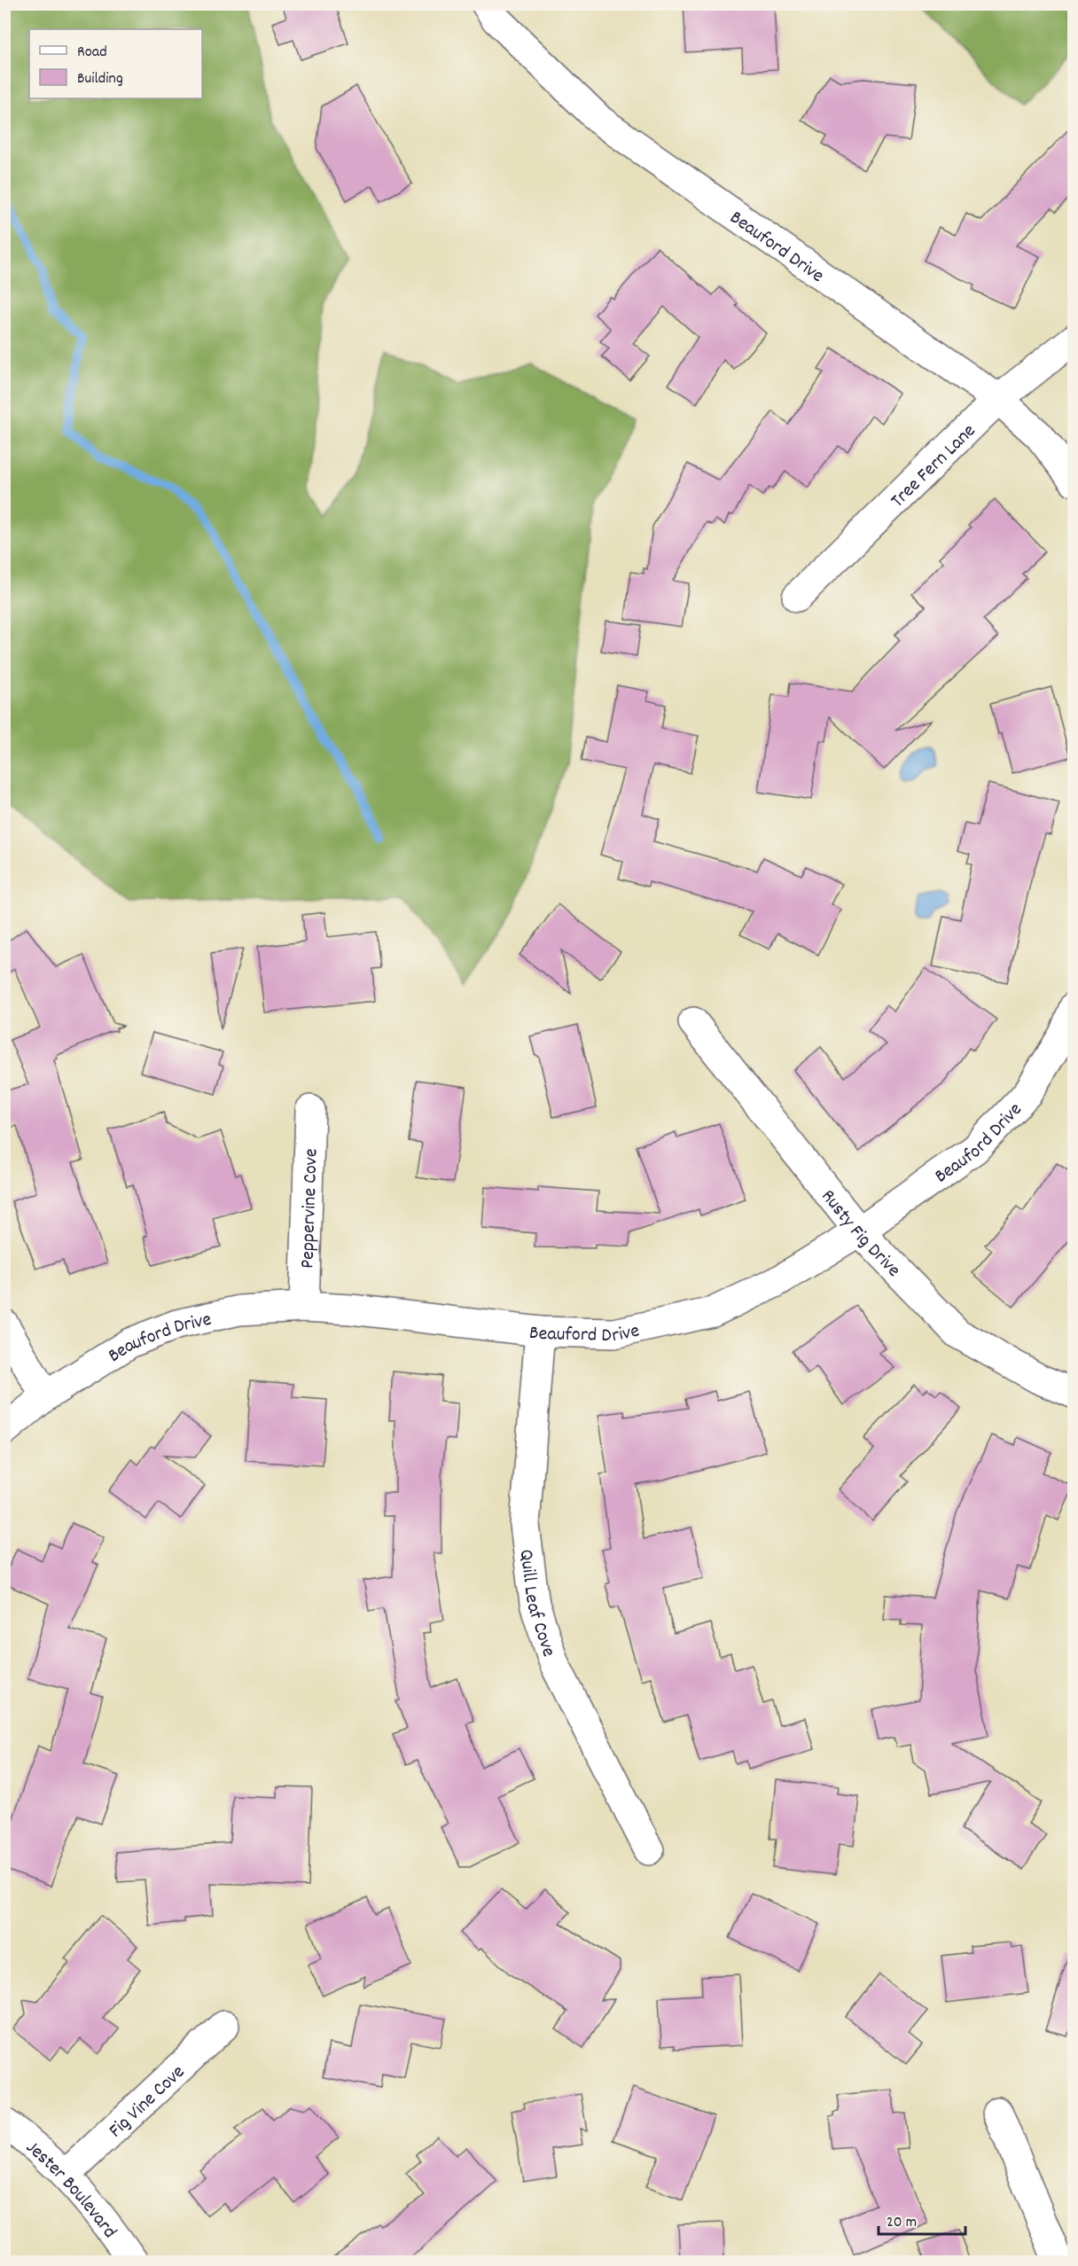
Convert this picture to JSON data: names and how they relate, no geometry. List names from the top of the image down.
{
  "streets": {
    "street": [
      "Beauford Drive",
      "Tree Fern Lane",
      "Peppervine Cove",
      "Rusty Fig Drive",
      "Quill Leaf Cove",
      "Fig Vine Cove",
      "Jester Boulevard"
    ]
  },
  "crossings": [
    ["Beauford Drive", "Tree Fern Lane"],
    ["Beauford Drive", "Peppervine Cove"],
    ["Beauford Drive", "Rusty Fig Drive"],
    ["Beauford Drive", "Quill Leaf Cove"],
    ["Fig Vine Cove", "Jester Boulevard"]
  ],
  "legend": ["Road", "Building"],
  "scale_bar": "20 m"
}
